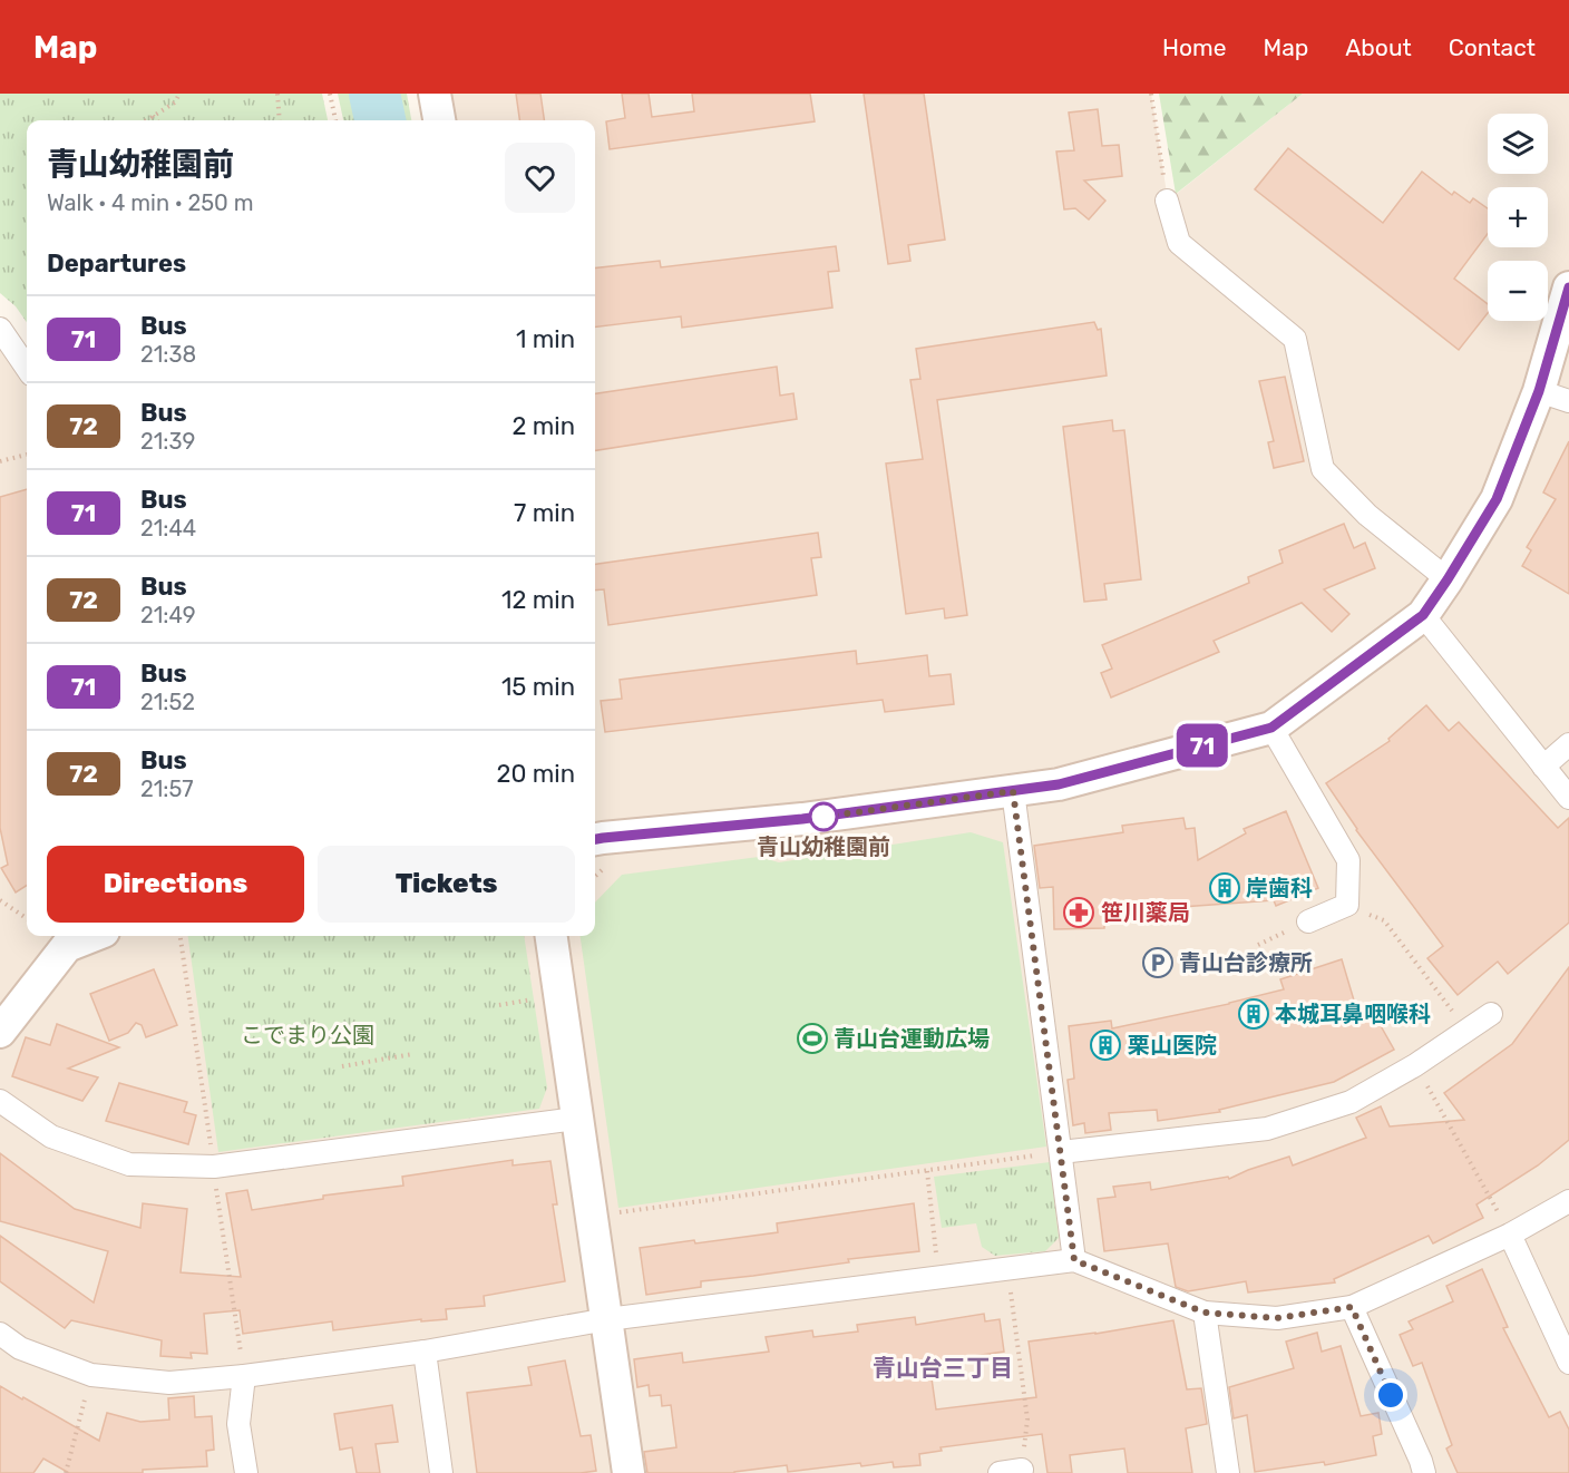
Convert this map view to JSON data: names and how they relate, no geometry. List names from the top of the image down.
{
  "districts": ["青山台三丁目"],
  "parks": ["こでまり公園"],
  "places": {
    "other": ["青山幼稚園前"],
    "building": ["岸歯科", "本城耳鼻咽喉科", "栗山医院"],
    "pharmacy": ["笹川薬局"],
    "parking": ["青山台診療所"],
    "sports": ["青山台運動広場"]
  },
  "lines": ["bus line 71"],
  "page": {
    "header": "Map",
    "nav": [
      "Home",
      "Map",
      "About",
      "Contact"
    ],
    "on_map": "71",
    "map_buttons": ["+", "−"],
    "heading": [
      ["青山幼稚園前", "Walk · 4 min · 250 m"],
      "Departures"
    ],
    "list": [
      {
        "mark": "71",
        "name": "Bus",
        "note": "21:38",
        "value": "1 min"
      },
      {
        "mark": "72",
        "name": "Bus",
        "note": "21:39",
        "value": "2 min"
      },
      {
        "mark": "71",
        "name": "Bus",
        "note": "21:44",
        "value": "7 min"
      },
      {
        "mark": "72",
        "name": "Bus",
        "note": "21:49",
        "value": "12 min"
      },
      {
        "mark": "71",
        "name": "Bus",
        "note": "21:52",
        "value": "15 min"
      },
      {
        "mark": "72",
        "name": "Bus",
        "note": "21:57",
        "value": "20 min"
      }
    ],
    "buttons": ["Directions", "Tickets"]
  }
}
